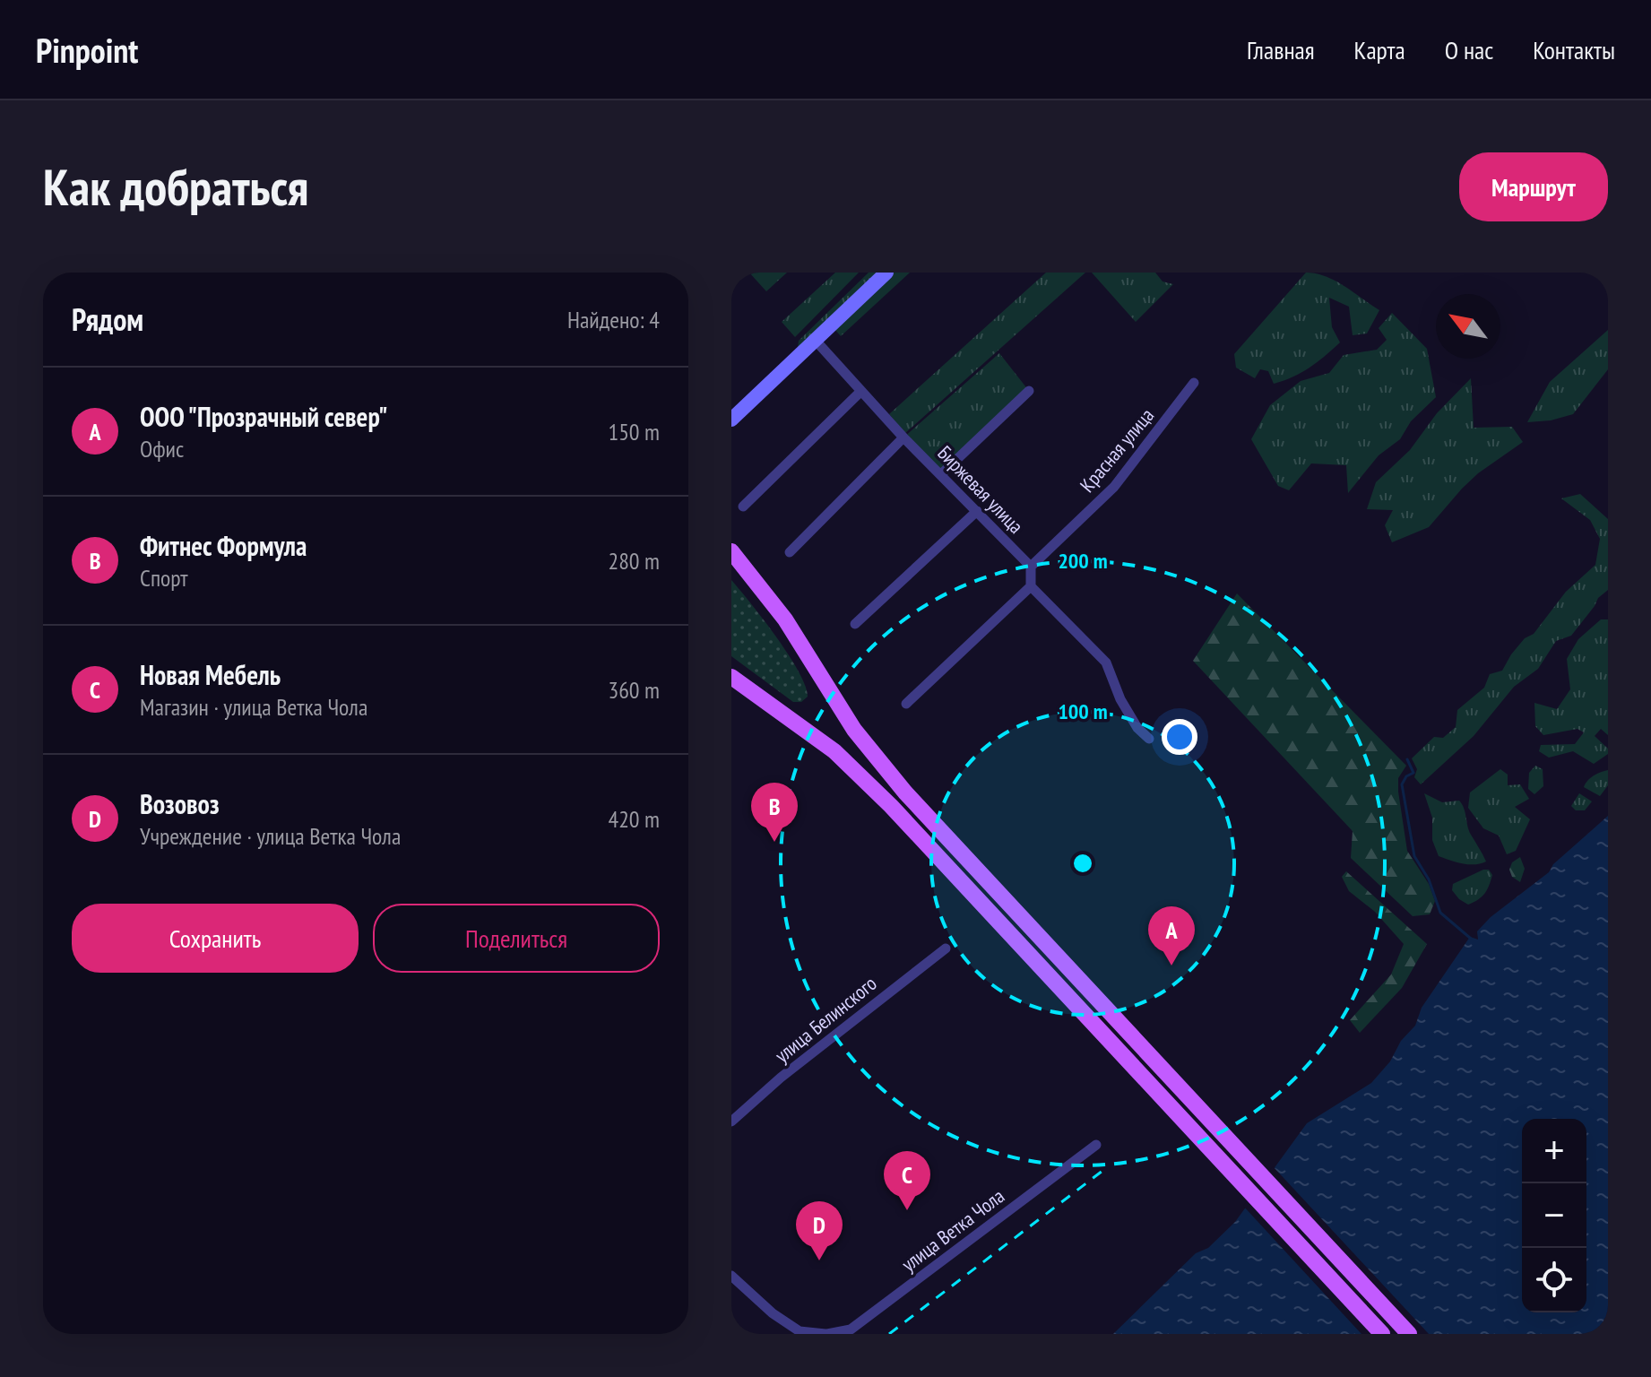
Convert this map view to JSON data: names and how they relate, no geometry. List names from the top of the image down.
{
  "streets": {
    "street": [
      "Красная улица",
      "Биржевая улица",
      "улица Белинского",
      "улица Ветка Чола"
    ]
  },
  "crossings": [
    ["Красная улица", "Биржевая улица"]
  ],
  "north": "top left",
  "page": {
    "header": "Pinpoint",
    "nav": [
      "Главная",
      "Карта",
      "О нас",
      "Контакты"
    ],
    "buttons": [
      "Маршрут",
      ["Сохранить", "Поделиться"]
    ],
    "title": "Как добраться",
    "heading": ["Рядом", "Найдено: 4"],
    "list": [
      {
        "mark": "A",
        "name": "ООО \"Прозрачный север\"",
        "note": "Офис",
        "value": "150 m"
      },
      {
        "mark": "B",
        "name": "Фитнес Формула",
        "note": "Спорт",
        "value": "280 m"
      },
      {
        "mark": "C",
        "name": "Новая Мебель",
        "note": "Магазин · улица Ветка Чола",
        "value": "360 m"
      },
      {
        "mark": "D",
        "name": "Возовоз",
        "note": "Учреждение · улица Ветка Чола",
        "value": "420 m"
      }
    ],
    "pins": [
      "B",
      "A",
      "C",
      "D"
    ],
    "map_buttons": ["+", "−"]
  },
  "rings": ["200 m", "100 m"]
}
